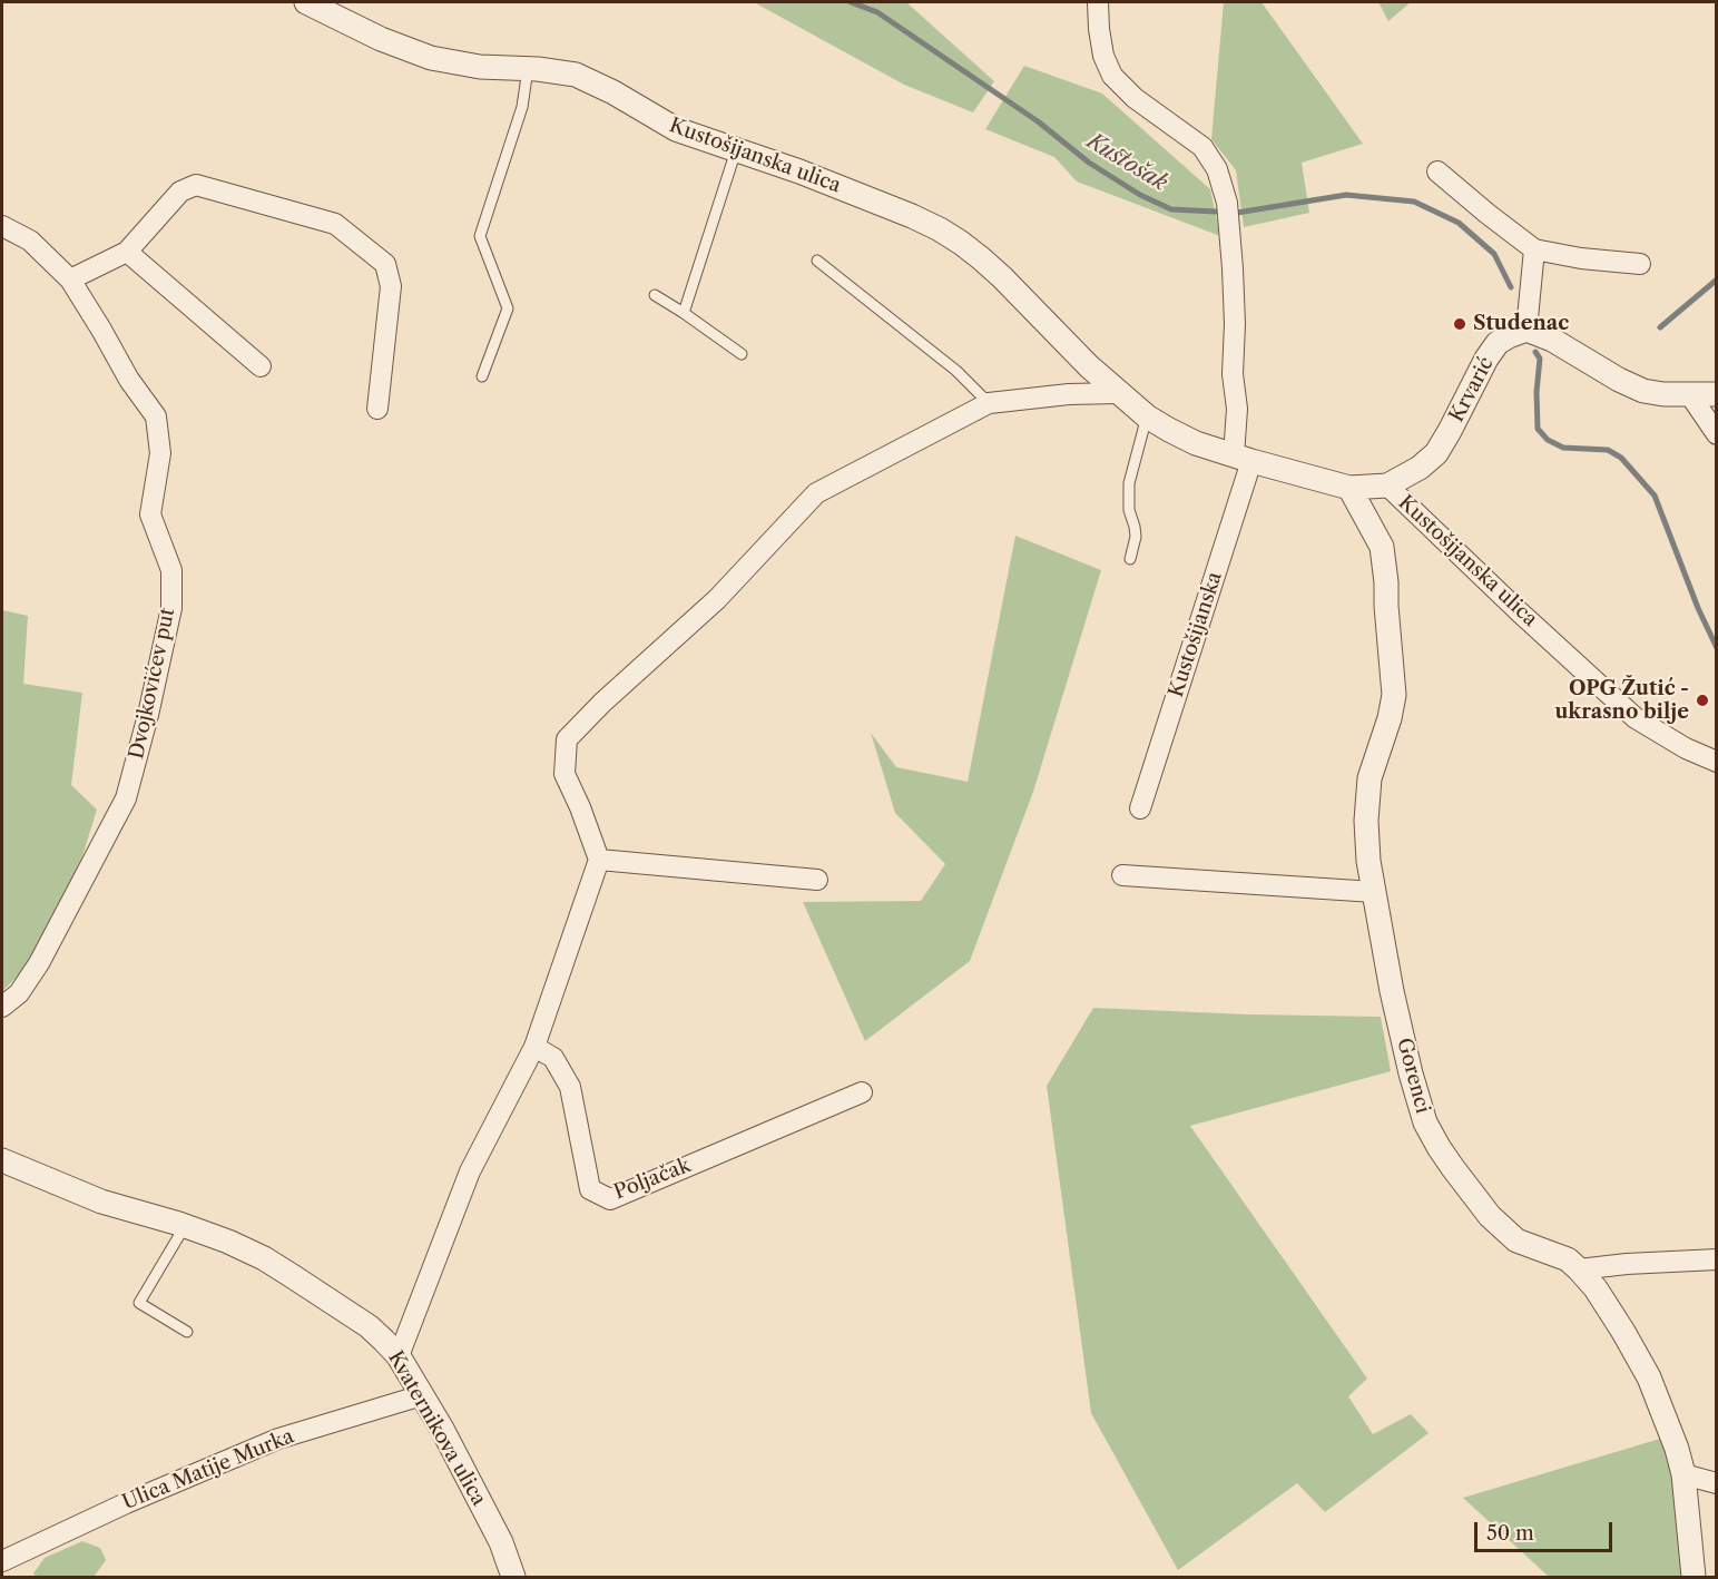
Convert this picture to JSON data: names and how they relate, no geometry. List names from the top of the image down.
{
  "streets": {
    "street": [
      "Kustošijanska ulica",
      "Krvarić",
      "Kustošijanska",
      "Dvojkovićev put",
      "Gorenci",
      "Poljačak",
      "Kvaternikova ulica",
      "Ulica Matije Murka"
    ]
  },
  "crossings": [
    ["Kustošijanska ulica", "Krvarić"],
    ["Kustošijanska ulica", "Kustošijanska"],
    ["Kustošijanska ulica", "Gorenci"],
    ["Kvaternikova ulica", "Ulica Matije Murka"]
  ],
  "water": ["Kustošak"],
  "places": ["Studenac", "OPG Žutić - ukrasno bilje"],
  "scale_bar": "50 m"
}
